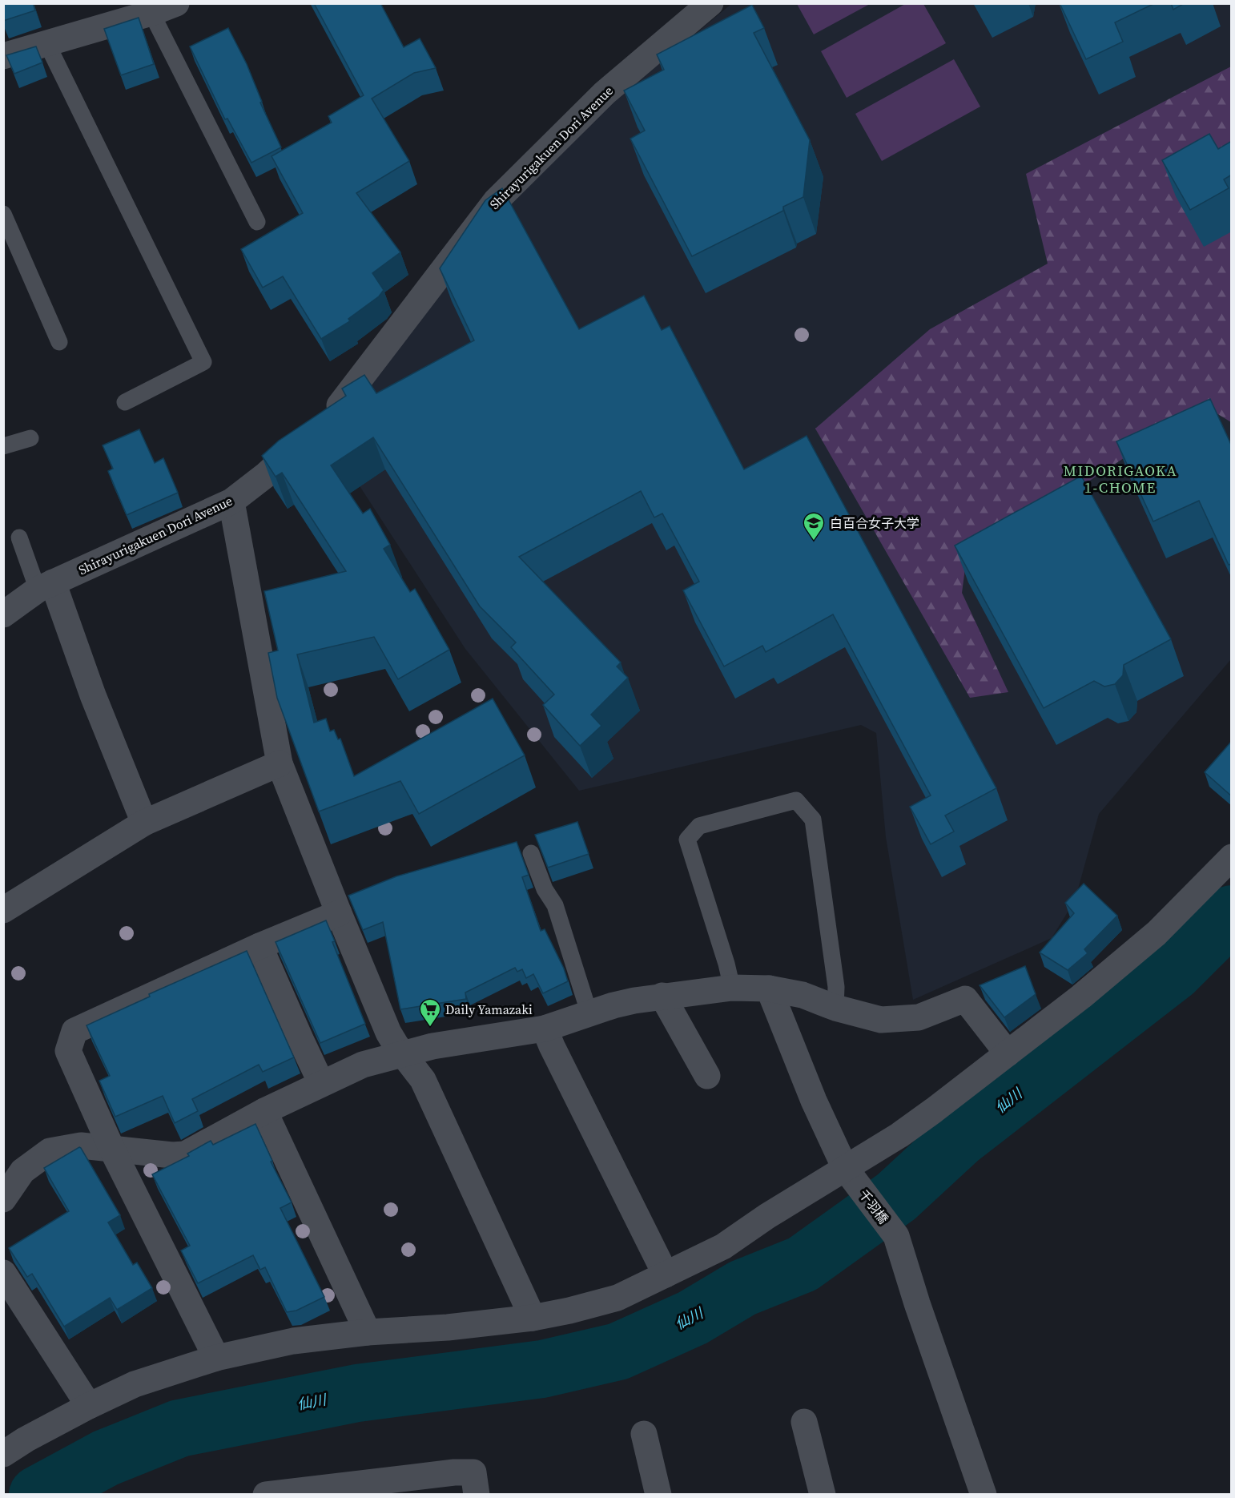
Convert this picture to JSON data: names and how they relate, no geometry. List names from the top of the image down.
{
  "streets": {
    "street": ["Shirayurigakuen Dori Avenue", "千羽橋"]
  },
  "districts": ["MIDORIGAOKA 1-CHOME"],
  "water": ["仙川"],
  "places": {
    "school or university": ["白百合女子大学"],
    "supermarket": ["Daily Yamazaki"]
  }
}
